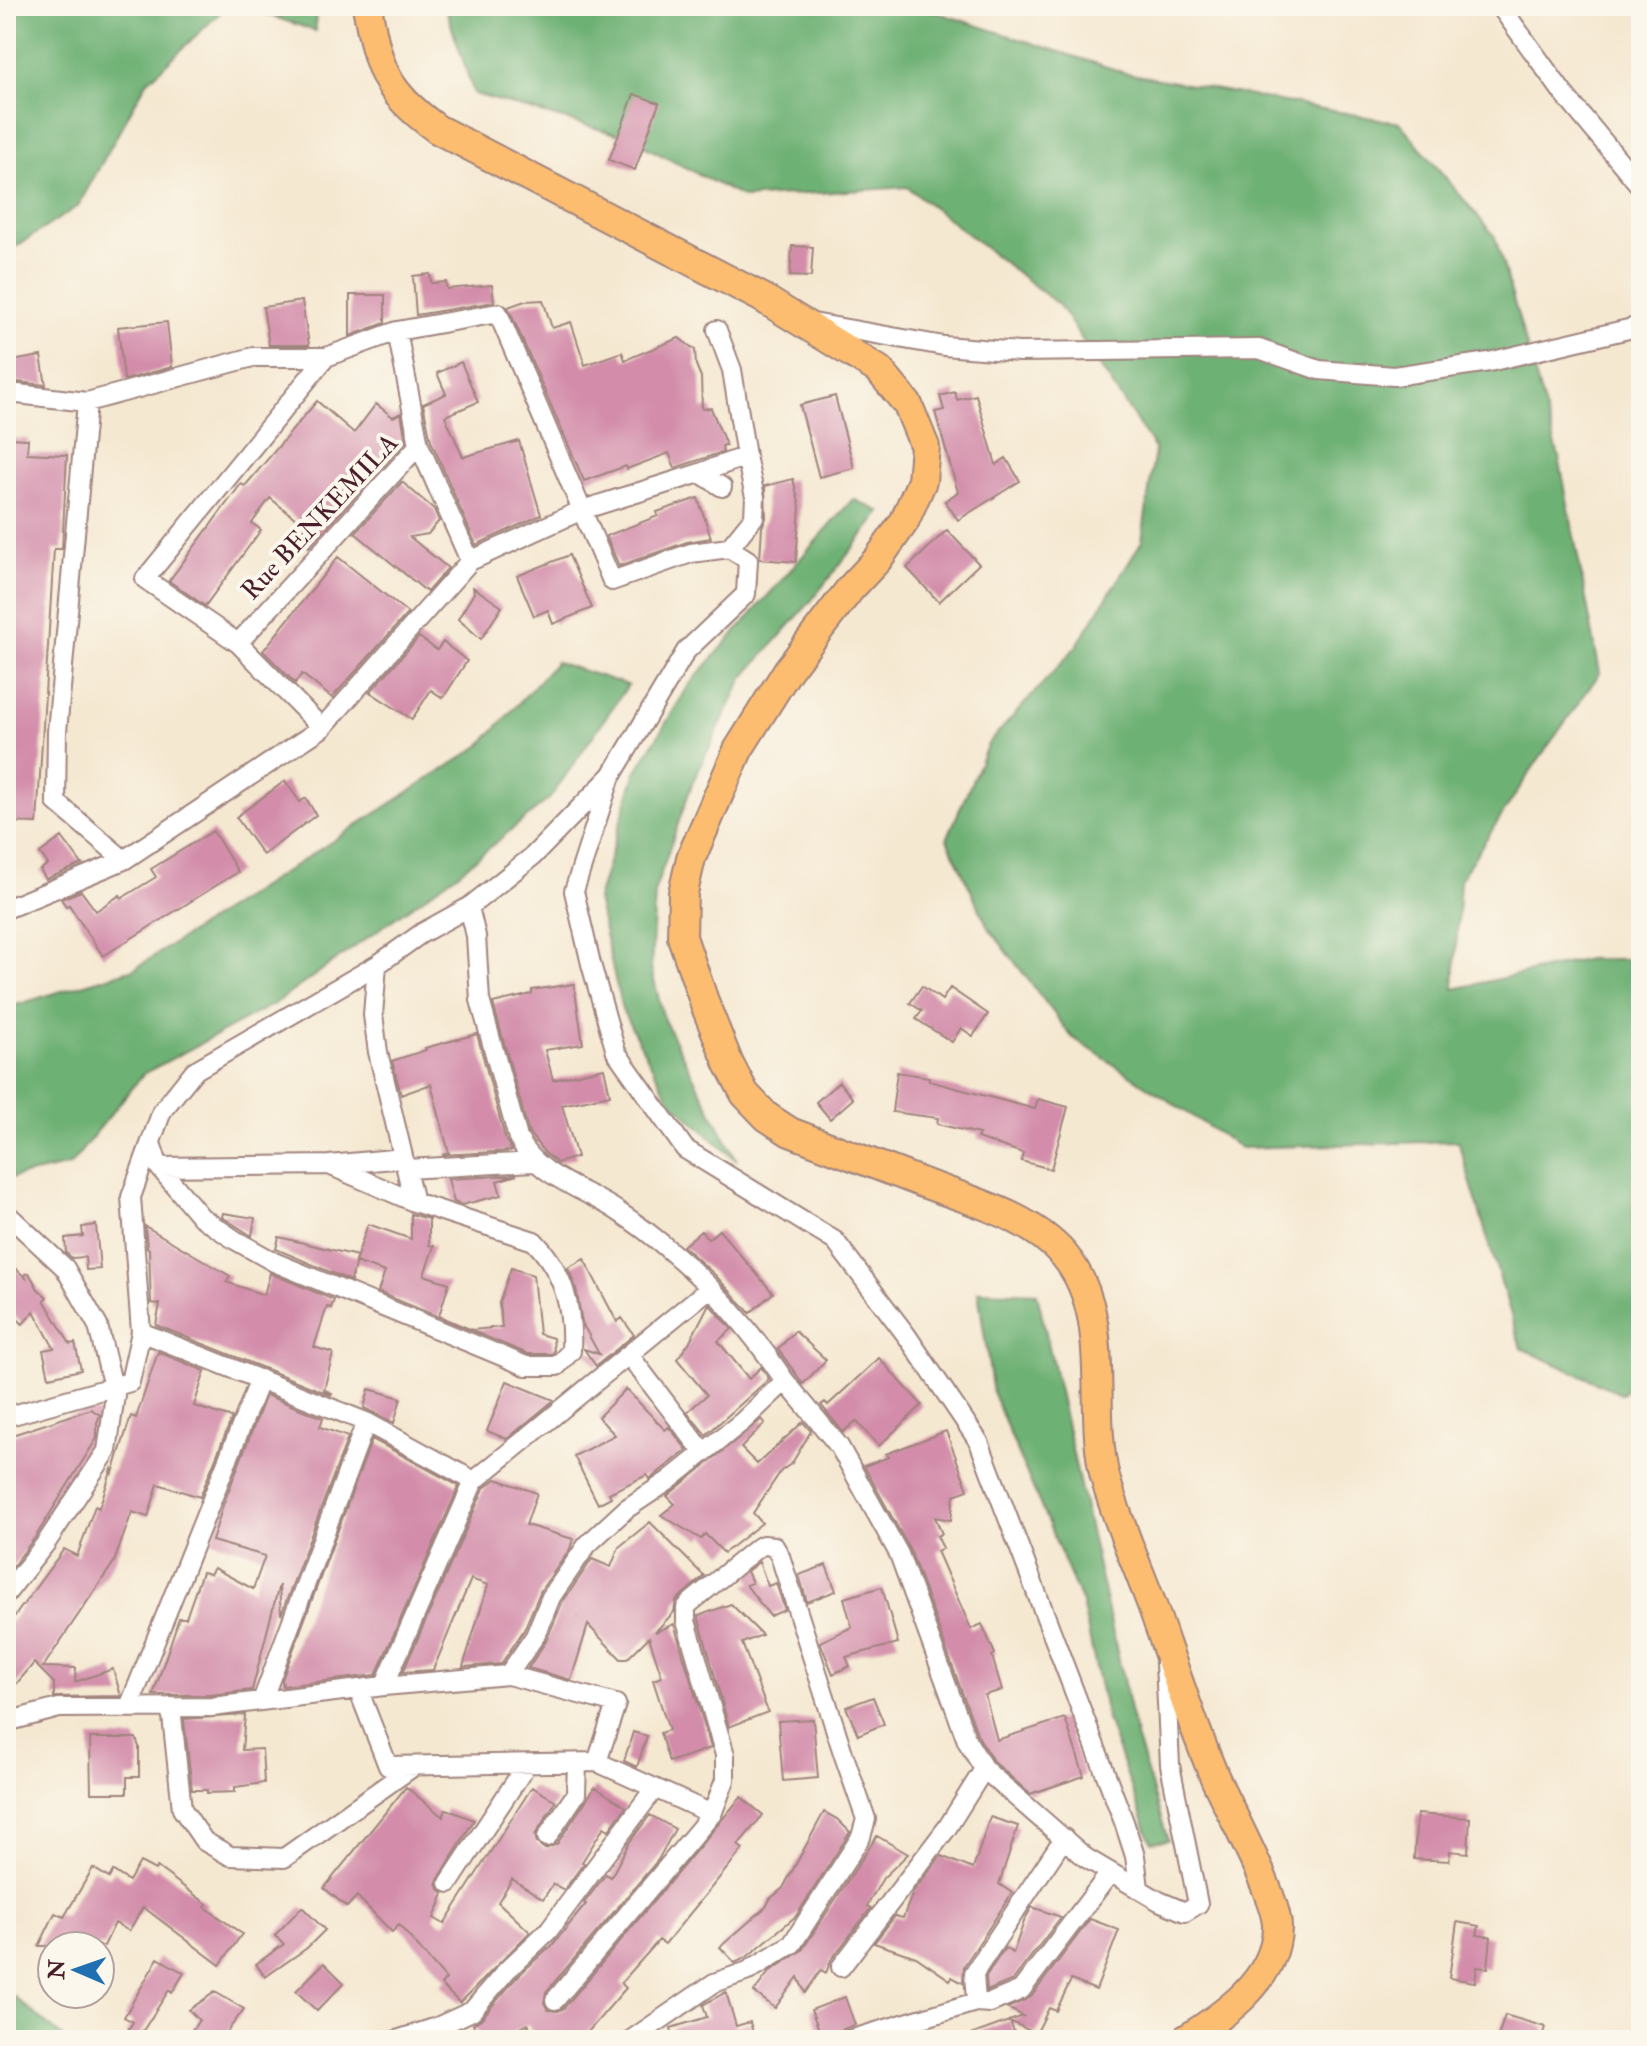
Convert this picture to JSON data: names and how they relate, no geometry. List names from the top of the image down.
{
  "streets": {
    "street": ["Rue BENKEMILA"]
  },
  "north": "left"
}
